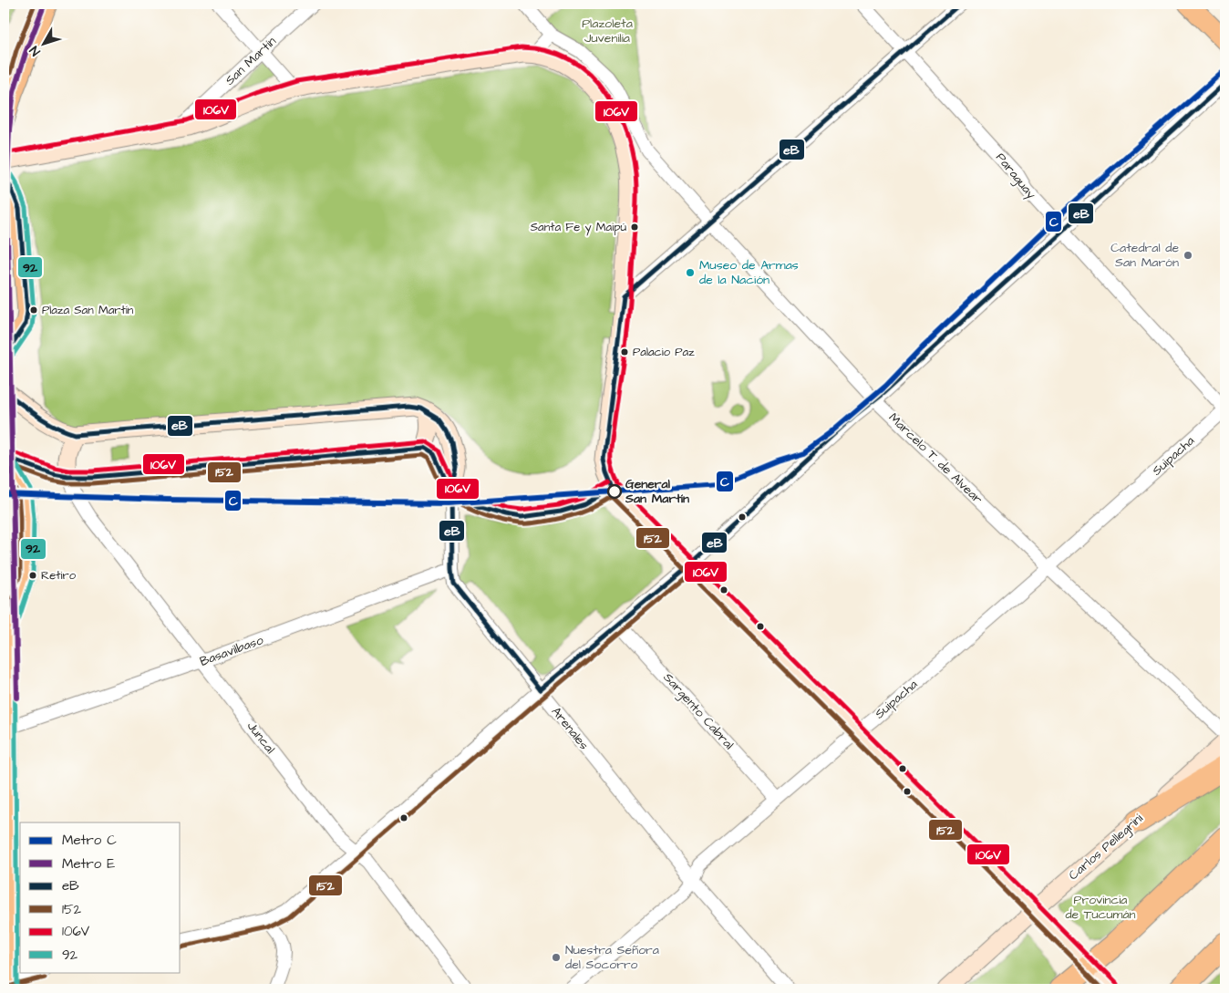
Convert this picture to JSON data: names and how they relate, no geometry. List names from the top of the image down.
{
  "streets": {
    "main road": ["Arenales", "Carlos Pellegrini"],
    "street": [
      "San Martín",
      "Paraguay",
      "Suipacha",
      "Marcelo T. de Alvear",
      "Basavilbaso",
      "Sargento Cabral",
      "Juncal"
    ]
  },
  "crossings": [
    ["Paraguay", "Suipacha"],
    ["Suipacha", "Marcelo T. de Alvear"],
    ["Suipacha", "Sargento Cabral"],
    ["Suipacha", "Arenales"],
    ["Basavilbaso", "Arenales"],
    ["Basavilbaso", "Juncal"]
  ],
  "parks": ["Plazoleta Juvenilia", "Provincia de Tucumán"],
  "places": [
    "Santa Fe y Maipú",
    "Catedral de San Marón",
    "Museo de Armas de la Nación",
    "Plaza San Martín",
    "Palacio Paz",
    "General San Martín",
    "Retiro",
    "Nuestra Señora del Socorro"
  ],
  "lines": [
    "metro line E",
    "transit line eB",
    "transit line 152",
    "transit line 106V",
    "metro line C",
    "transit line 92"
  ],
  "legend": [
    "Metro C",
    "Metro E",
    "eB",
    "152",
    "106V",
    "92"
  ],
  "north": "bottom left"
}
